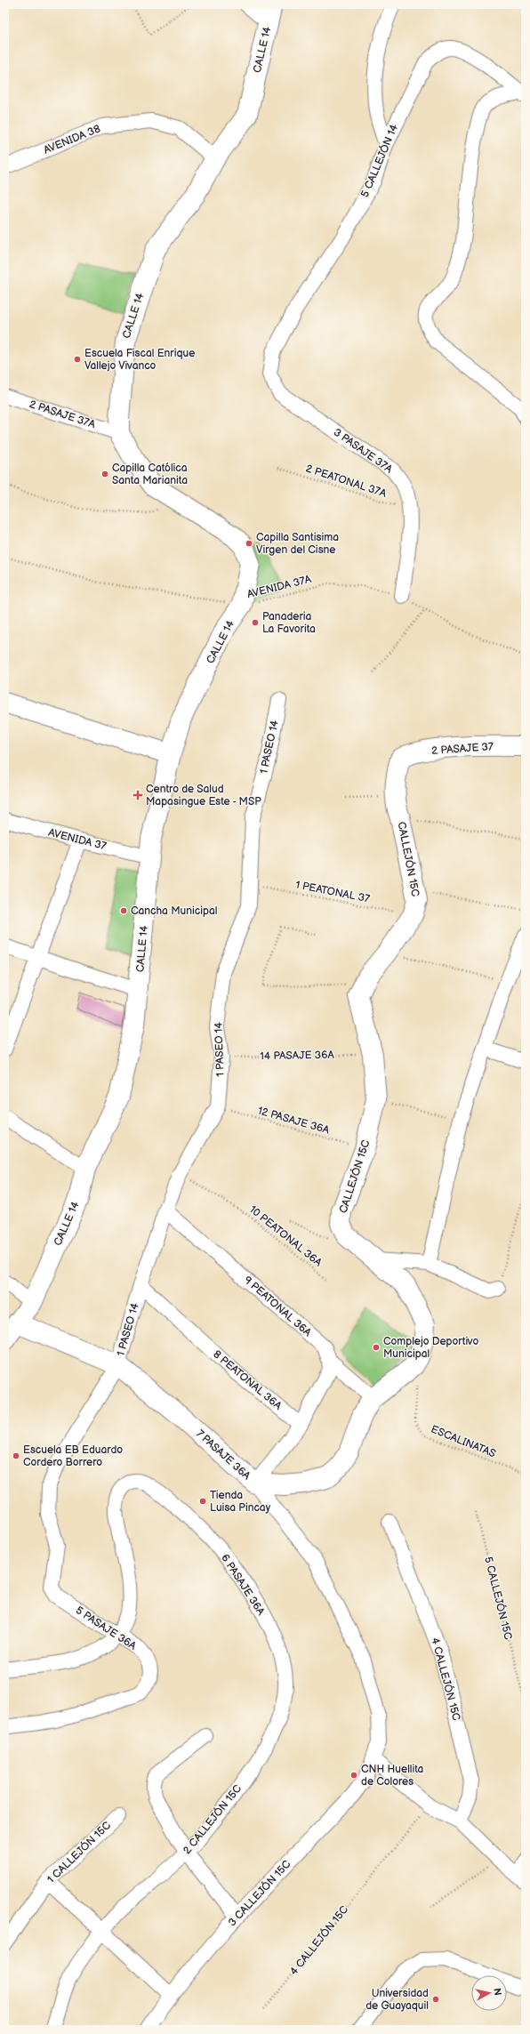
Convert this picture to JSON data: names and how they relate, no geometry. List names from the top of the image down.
{
  "streets": {
    "street": [
      "CALLE 14",
      "AVENIDA 38",
      "5 CALLEJÓN 14",
      "2 PASAJE 37A",
      "3 PASAJE 37A",
      "1 PASEO 14",
      "2 PASAJE 37",
      "AVENIDA 37",
      "CALLEJÓN 15C",
      "9 PEATONAL 36A",
      "8 PEATONAL 36A",
      "7 PASAJE 36A",
      "6 PASAJE 36A",
      "5 PASAJE 36A",
      "4 CALLEJÓN 15C",
      "2 CALLEJÓN 15C",
      "1 CALLEJÓN 15C",
      "3 CALLEJÓN 15C"
    ],
    "path": [
      "2 PEATONAL 37A",
      "AVENIDA 37A",
      "1 PEATONAL 37",
      "14 PASAJE 36A",
      "12 PASAJE 36A",
      "10 PEATONAL 36A",
      "ESCALINATAS",
      "5 CALLEJÓN 15C"
    ]
  },
  "crossings": [
    ["CALLE 14", "AVENIDA 38"],
    ["CALLE 14", "2 PASAJE 37A"],
    ["CALLE 14", "AVENIDA 37A"],
    ["CALLE 14", "AVENIDA 37"],
    ["CALLE 14", "7 PASAJE 36A"],
    ["5 CALLEJÓN 14", "3 PASAJE 37A"],
    ["3 PASAJE 37A", "2 PEATONAL 37A"],
    ["3 PASAJE 37A", "AVENIDA 37A"],
    ["1 PASEO 14", "1 PEATONAL 37"],
    ["1 PASEO 14", "14 PASAJE 36A"],
    ["1 PASEO 14", "12 PASAJE 36A"],
    ["1 PASEO 14", "10 PEATONAL 36A"],
    ["1 PASEO 14", "9 PEATONAL 36A"],
    ["1 PASEO 14", "8 PEATONAL 36A"],
    ["1 PASEO 14", "7 PASAJE 36A"],
    ["1 PASEO 14", "5 PASAJE 36A"],
    ["2 PASAJE 37", "CALLEJÓN 15C"],
    ["CALLEJÓN 15C", "1 PEATONAL 37"],
    ["CALLEJÓN 15C", "14 PASAJE 36A"],
    ["CALLEJÓN 15C", "12 PASAJE 36A"],
    ["CALLEJÓN 15C", "ESCALINATAS"],
    ["CALLEJÓN 15C", "7 PASAJE 36A"],
    ["7 PASAJE 36A", "3 CALLEJÓN 15C"],
    ["6 PASAJE 36A", "5 PASAJE 36A"],
    ["6 PASAJE 36A", "2 CALLEJÓN 15C"]
  ],
  "places": {
    "other": [
      "Escuela Fiscal Enrique Vallejo Vivanco",
      "Capilla Católica Santa Marianita",
      "Capilla Santisima Virgen del Cisne",
      "Panaderia La Favorita",
      "Cancha Municipal",
      "Complejo Deportivo Municipal",
      "Escuela EB Eduardo Cordero Borrero",
      "Tienda Luisa Pincay",
      "CNH Huellita de Colores",
      "Universidad de Guayaquil"
    ],
    "health": ["Centro de Salud Mapasingue Este - MSP"]
  },
  "north": "right"
}
